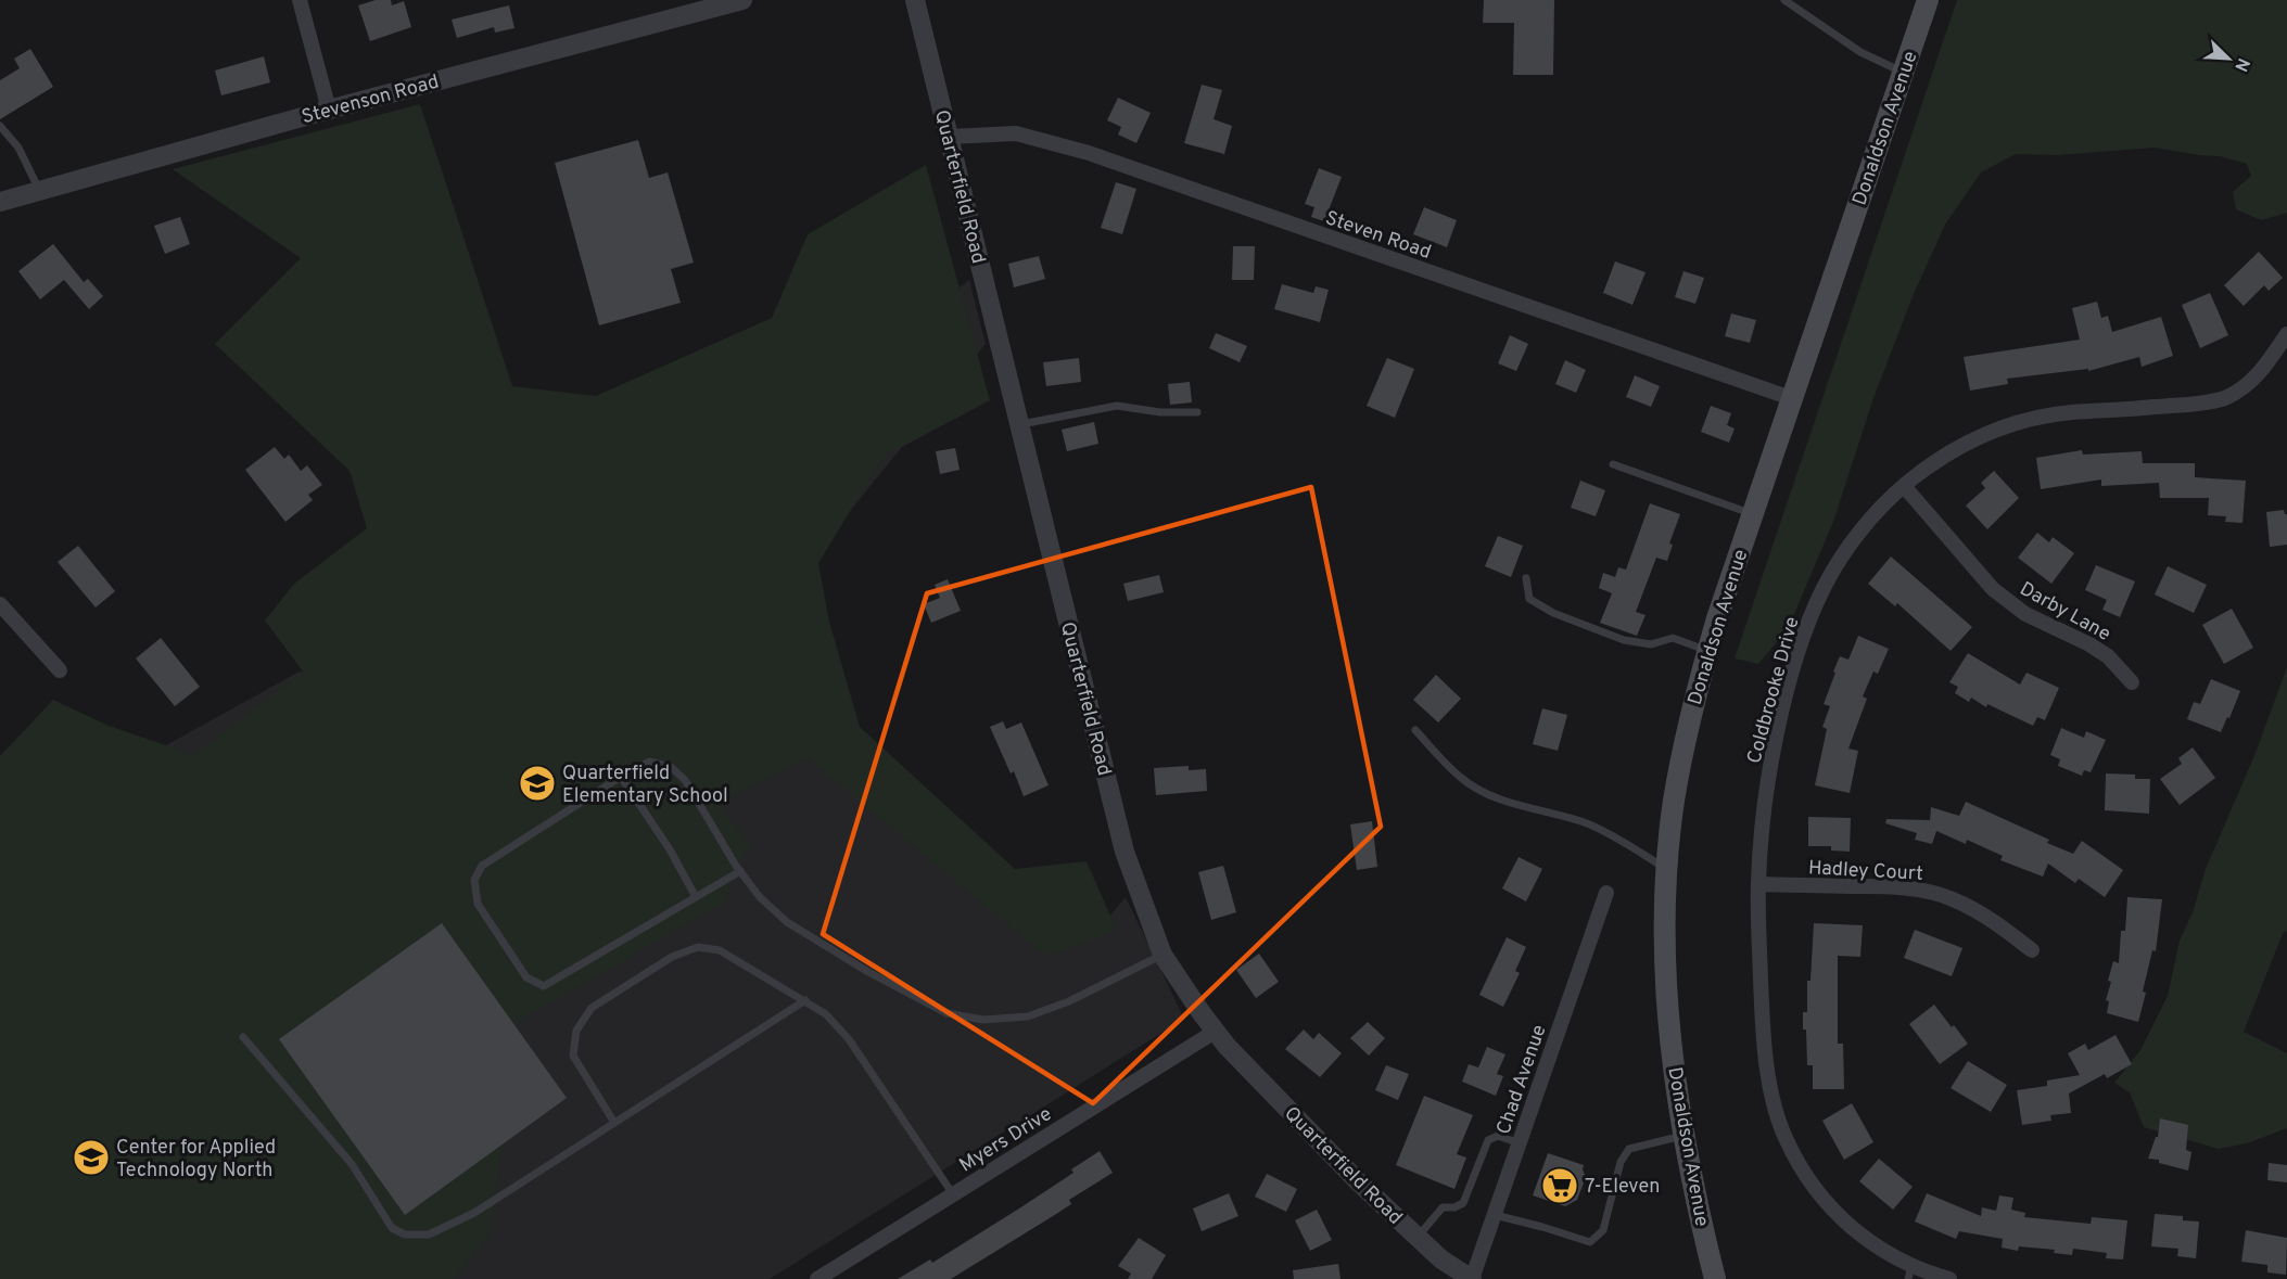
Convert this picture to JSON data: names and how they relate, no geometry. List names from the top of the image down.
{
  "streets": {
    "main road": ["Donaldson Avenue"],
    "street": [
      "Stevenson Road",
      "Quarterfield Road",
      "Steven Road",
      "Darby Lane",
      "Coldbrooke Drive",
      "Hadley Court",
      "Chad Avenue",
      "Myers Drive"
    ]
  },
  "crossings": [
    ["Donaldson Avenue", "Steven Road"],
    ["Quarterfield Road", "Steven Road"],
    ["Quarterfield Road", "Chad Avenue"],
    ["Quarterfield Road", "Myers Drive"],
    ["Darby Lane", "Coldbrooke Drive"],
    ["Coldbrooke Drive", "Hadley Court"]
  ],
  "places": {
    "school or university": ["Quarterfield Elementary School", "Center for Applied Technology North"],
    "supermarket": ["7-Eleven"]
  },
  "north": "bottom right"
}
